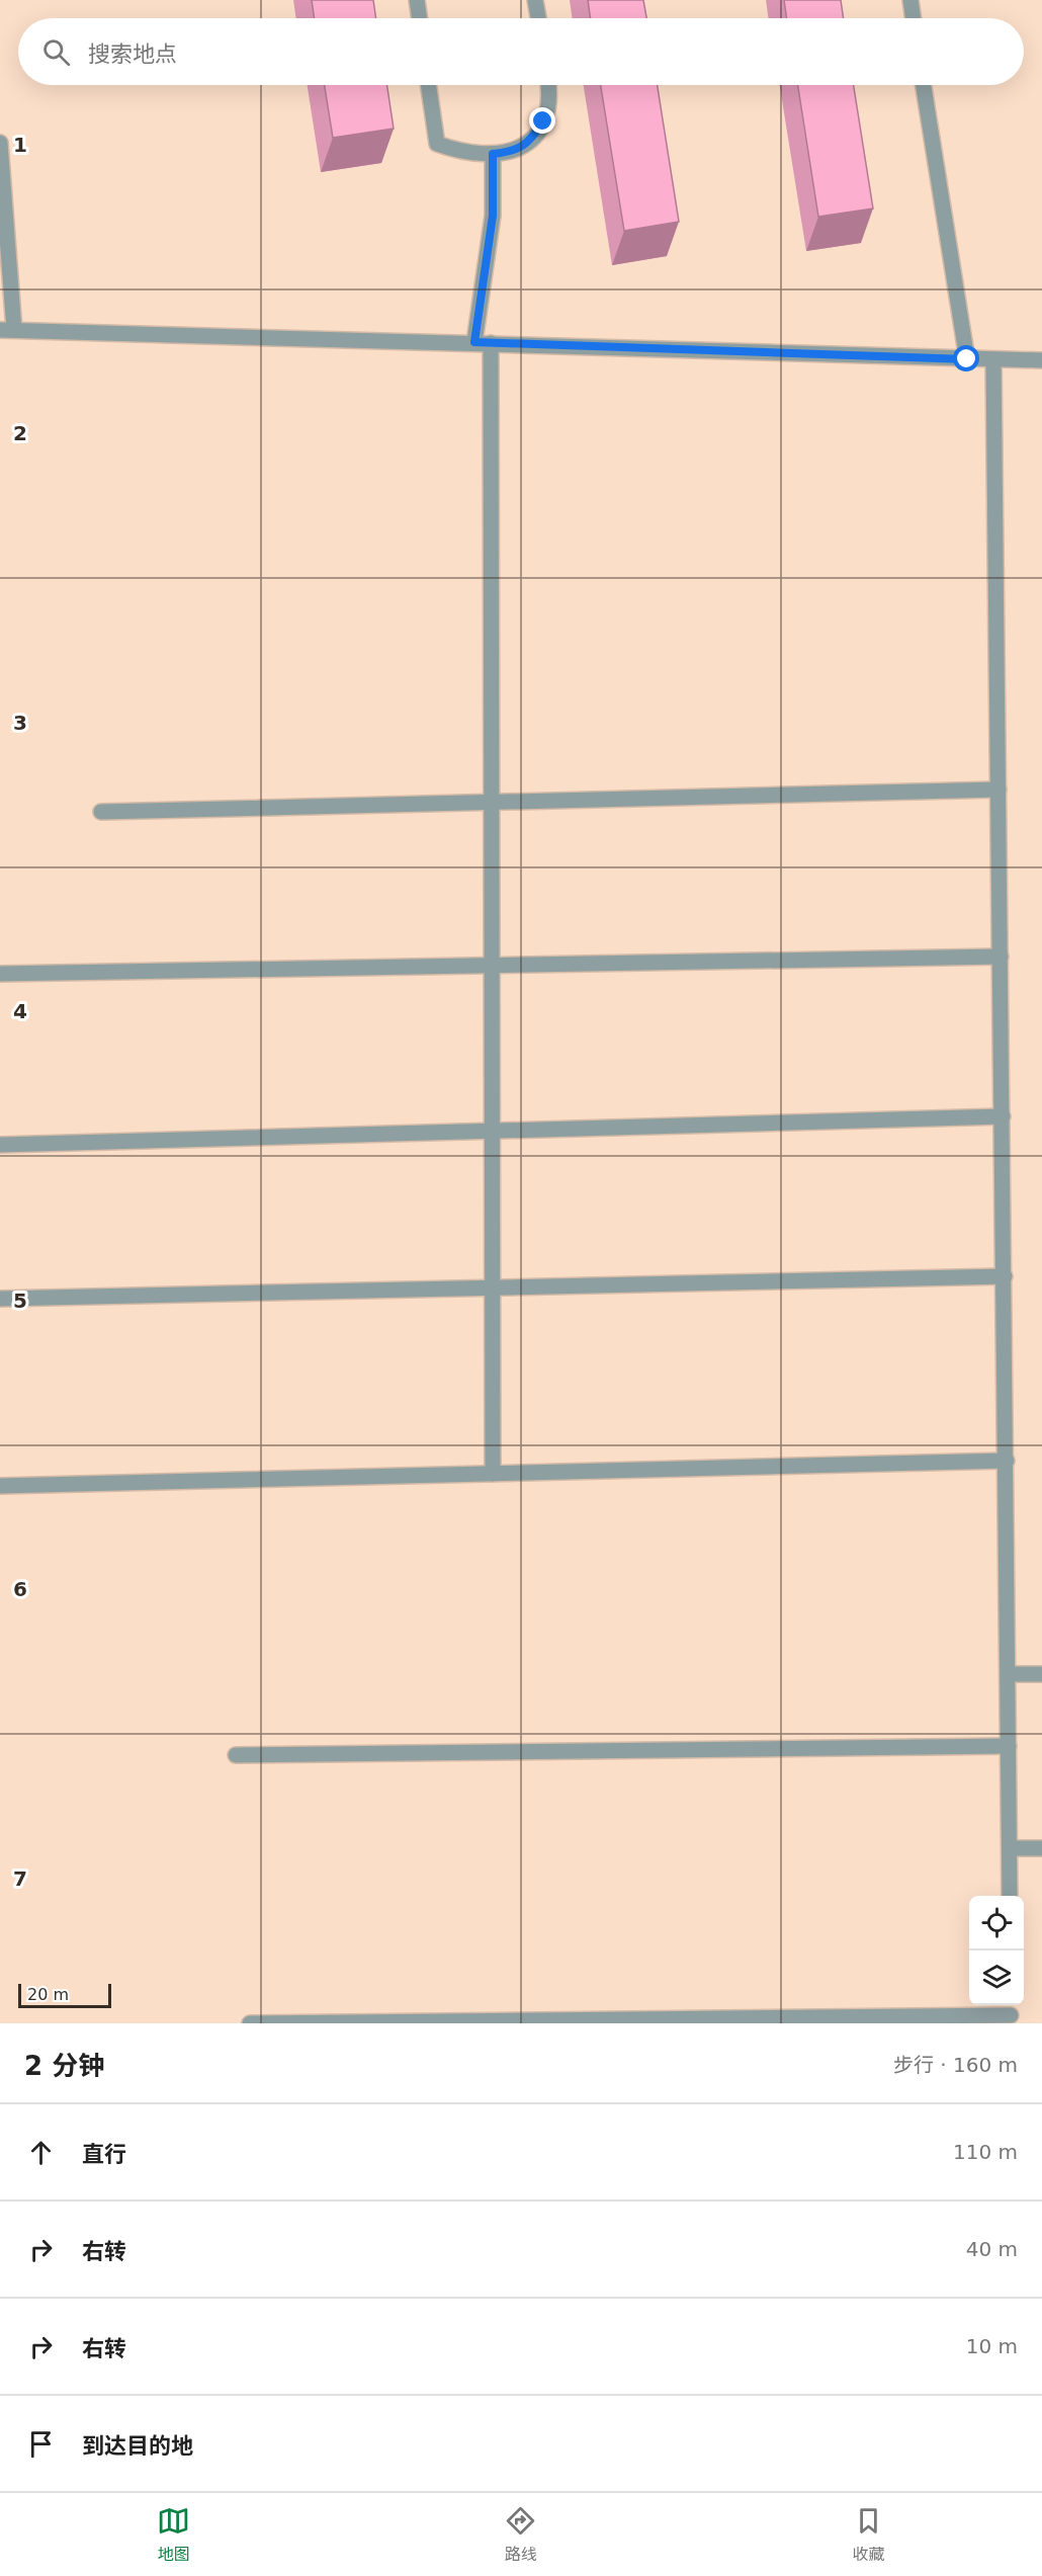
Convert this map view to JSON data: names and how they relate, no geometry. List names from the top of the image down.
{
  "scale_bar": "20 m",
  "page": {
    "search": "搜索地点",
    "scale": "20 m",
    "heading": ["2 分钟", "步行 · 160 m"],
    "list": [
      ["直行", "110 m"],
      ["右转", "40 m"],
      ["右转", "10 m"],
      "到达目的地"
    ],
    "nav": ["地图", "路线", "收藏"]
  },
  "grid": {
    "rows": [
      "1",
      "2",
      "3",
      "4",
      "5",
      "6",
      "7"
    ]
  }
}
